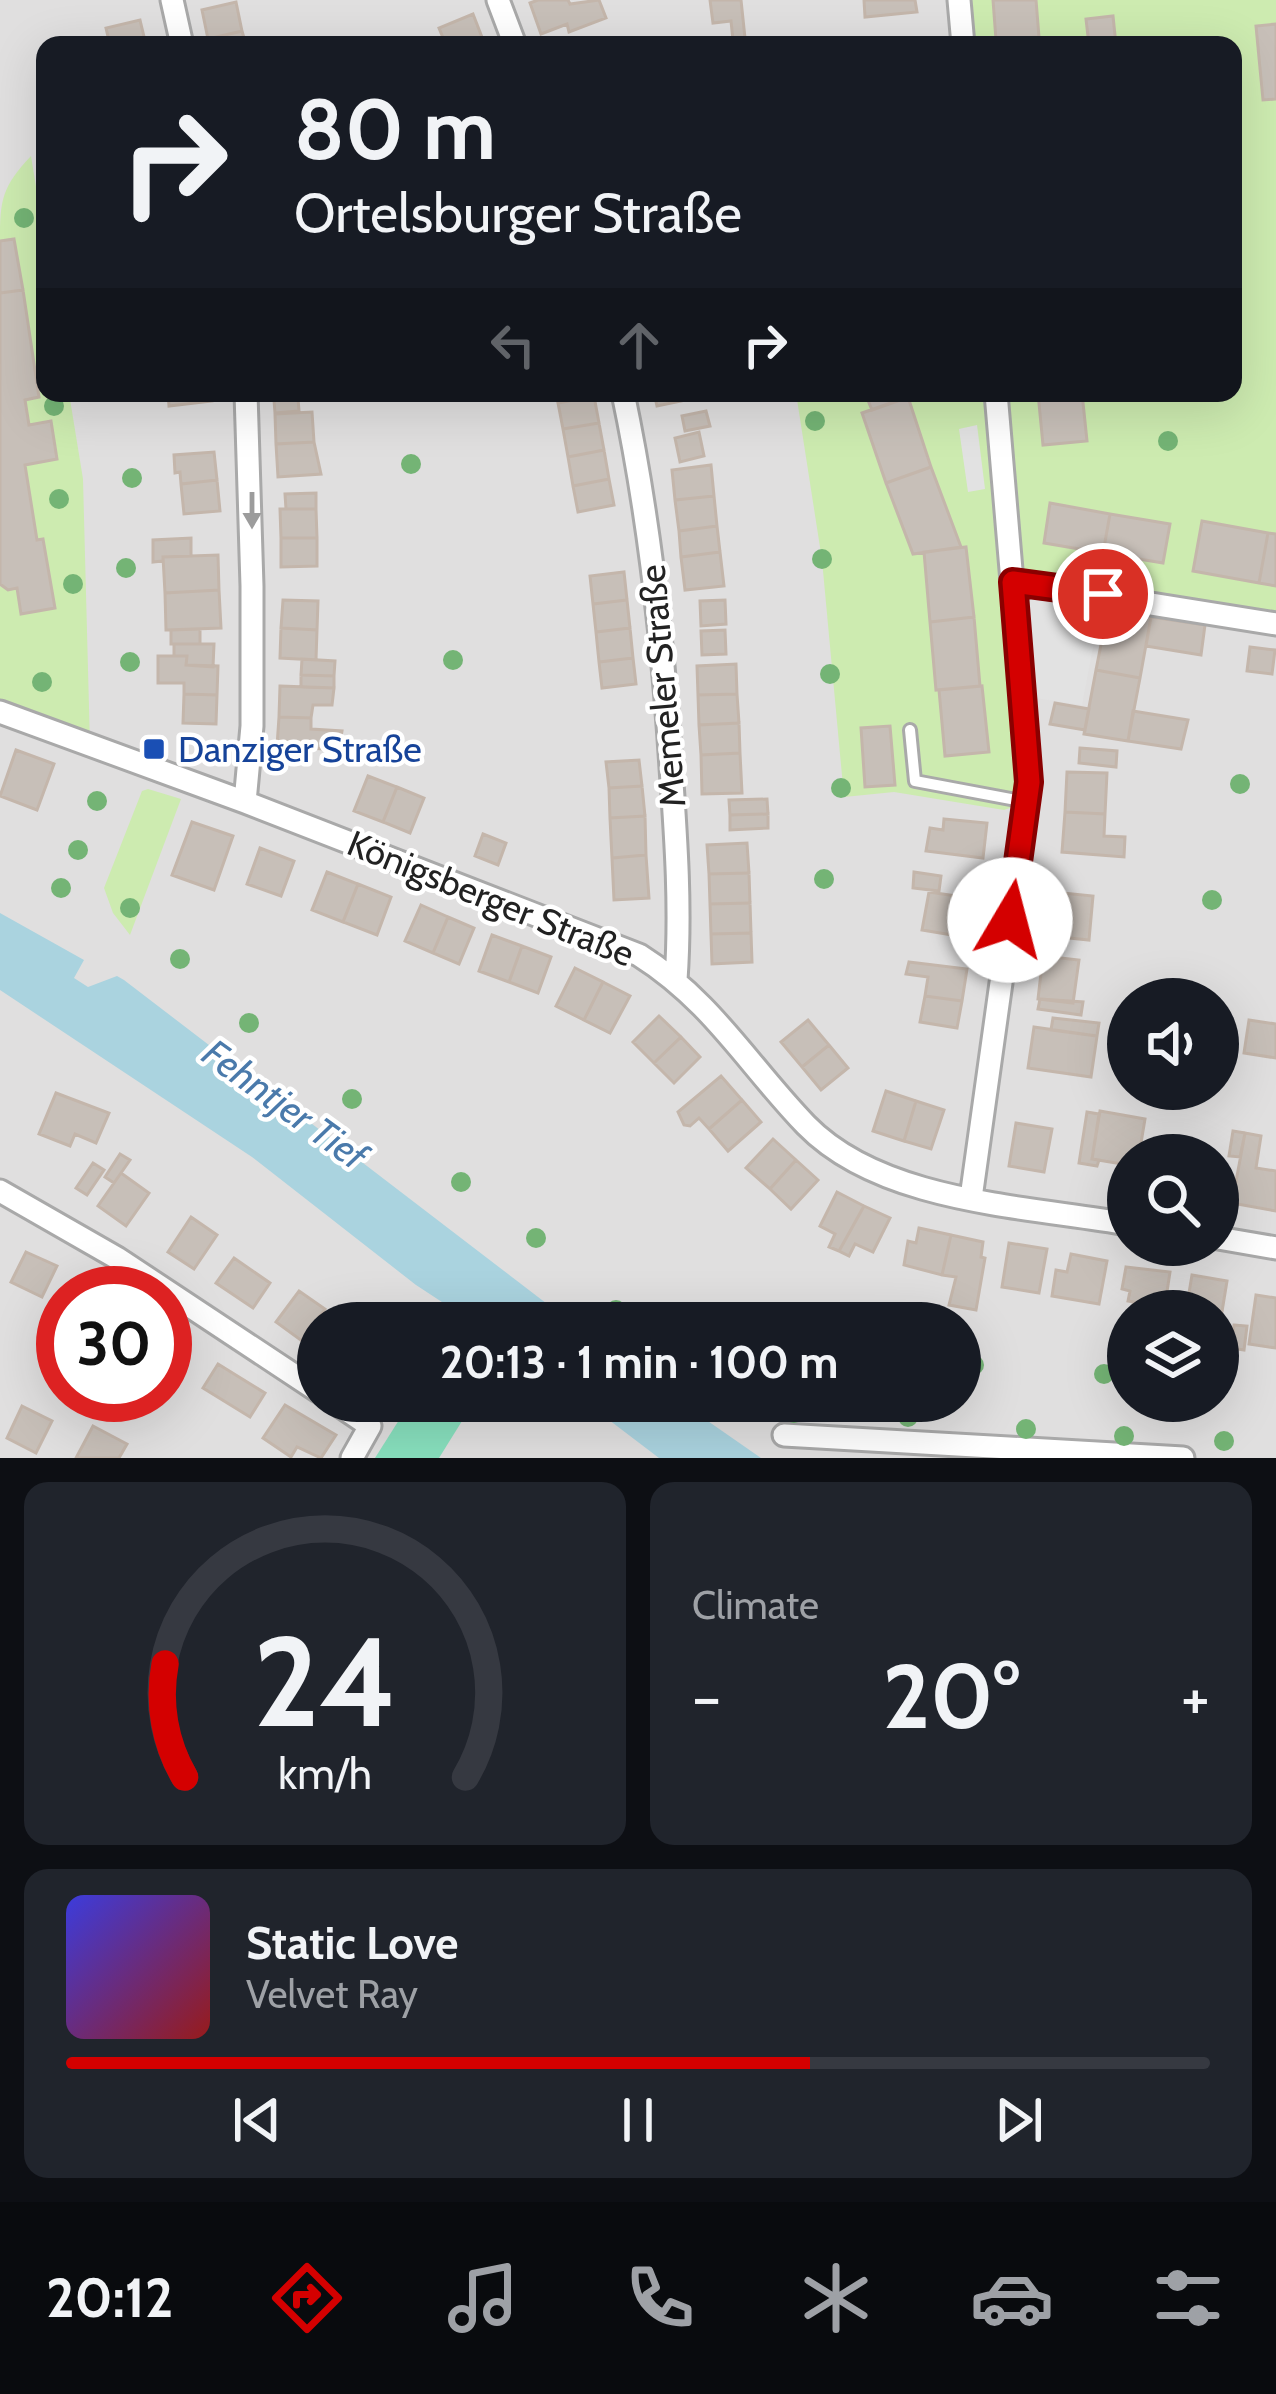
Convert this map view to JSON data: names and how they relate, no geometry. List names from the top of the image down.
{
  "streets": {
    "street": ["Memeler Straße", "Königsberger Straße"]
  },
  "crossings": [
    ["Memeler Straße", "Königsberger Straße"]
  ],
  "water": ["Fehntjer Tief"],
  "places": {
    "transit": ["Danziger Straße"]
  },
  "page": {
    "turn": ["80 m", "Ortelsburger Straße"],
    "limit": "30",
    "trip": "20:13 · 1 min · 100 m",
    "tile": "Climate",
    "heat": ["−", "20°", "+"],
    "song": ["Static Love", "Velvet Ray"],
    "tabs": "20:12",
    "gauge": ["24", "km/h"]
  }
}
